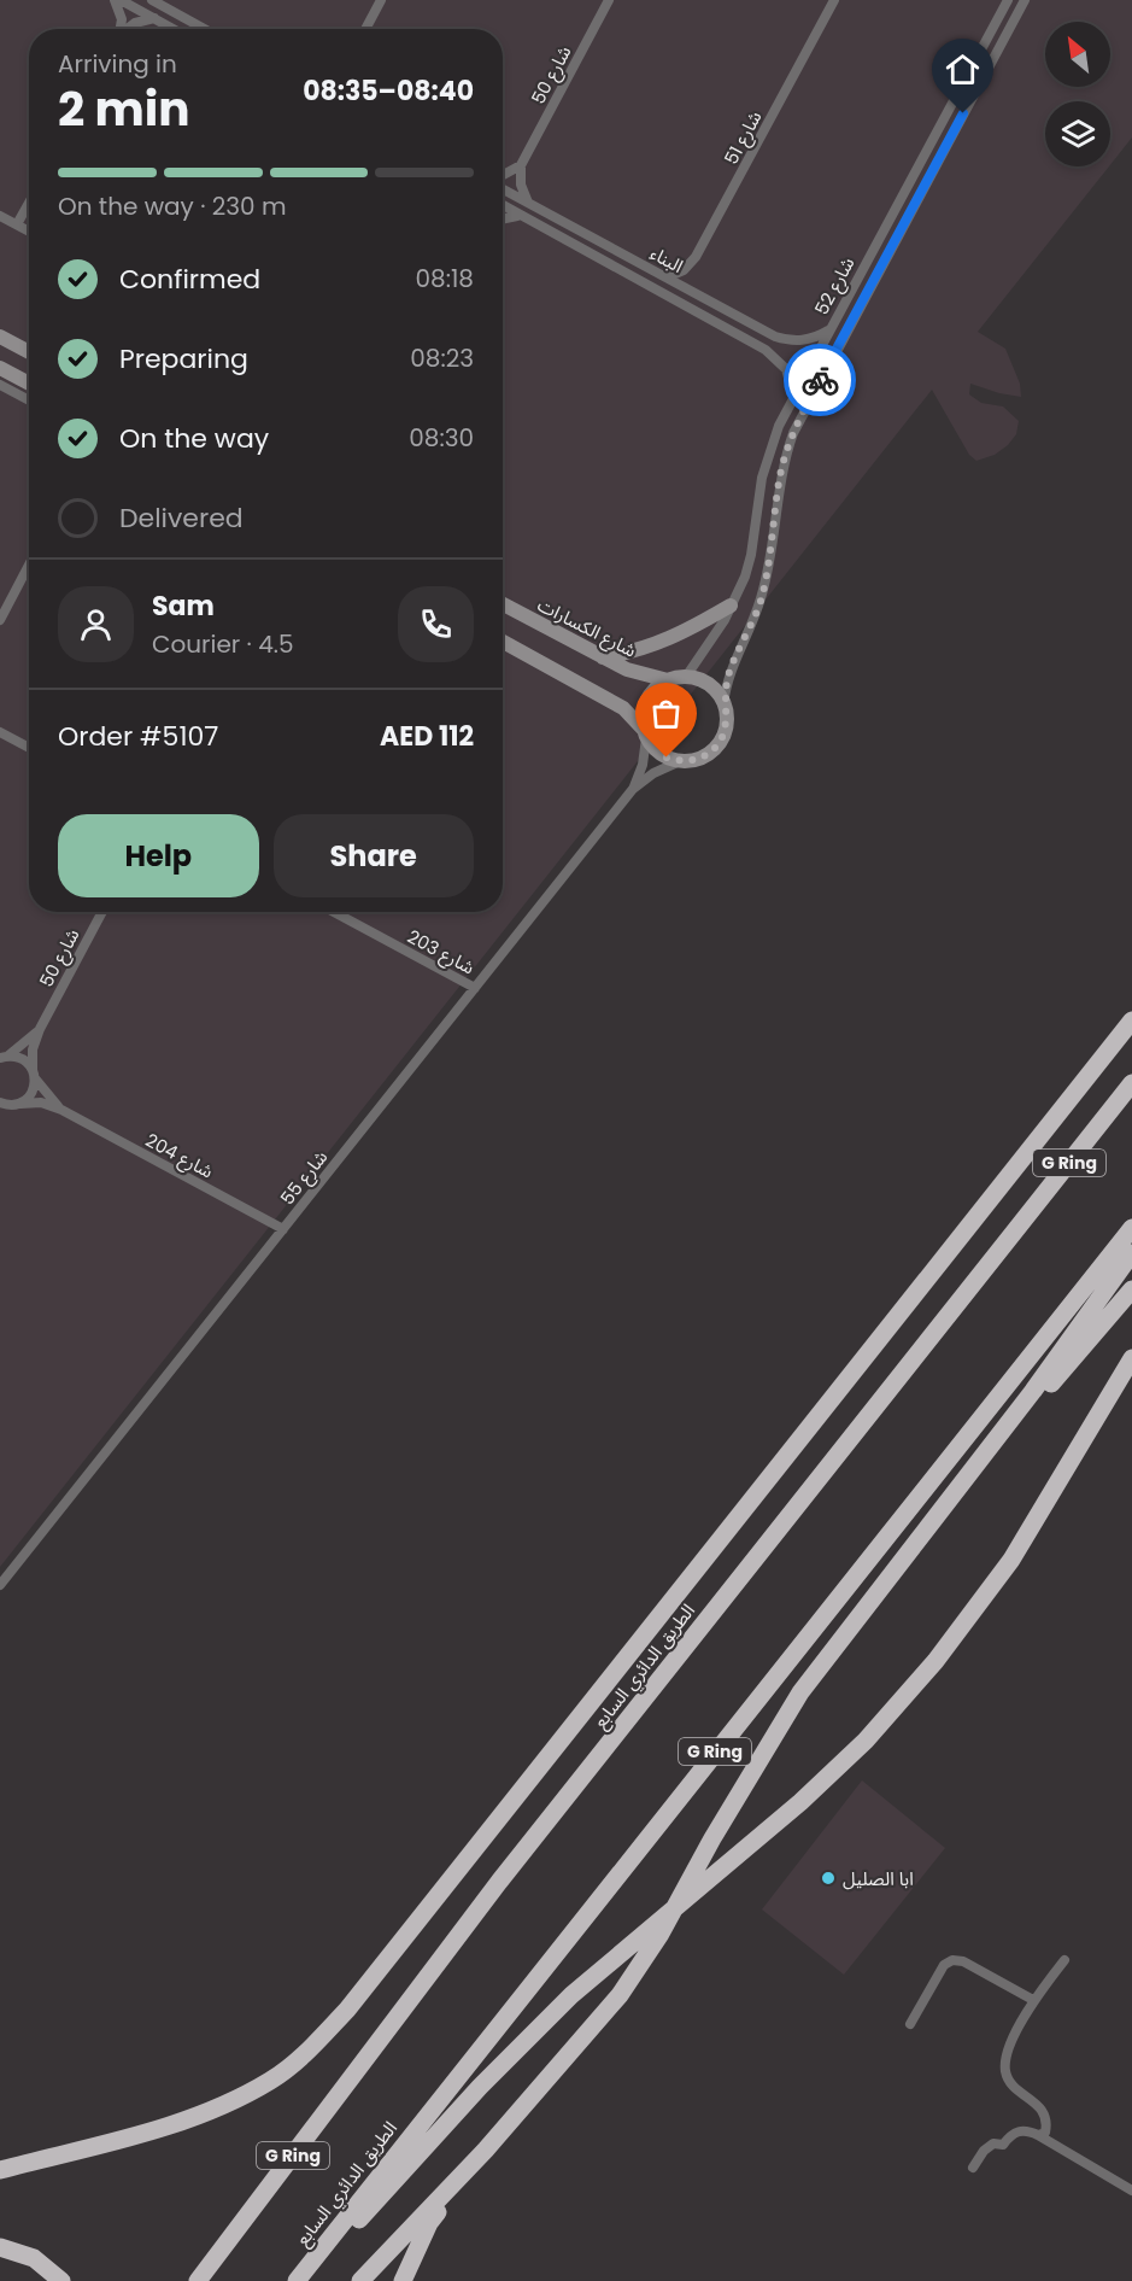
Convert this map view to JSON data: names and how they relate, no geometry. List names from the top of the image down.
{
  "streets": {
    "highway": ["G Ring", "الطريق الدائري السابع"],
    "street": [
      "شارع 50",
      "شارع 51",
      "البناء",
      "شارع 52",
      "شارع الكسارات",
      "شارع 203",
      "شارع 204",
      "شارع 55"
    ]
  },
  "crossings": [
    ["شارع 50", "شارع 204"],
    ["شارع 51", "البناء"],
    ["البناء", "شارع 52"],
    ["شارع 52", "شارع الكسارات"],
    ["شارع 52", "شارع 55"],
    ["شارع الكسارات", "شارع 55"],
    ["شارع 203", "شارع 55"],
    ["شارع 204", "شارع 55"]
  ],
  "places": ["ابا الصليل"],
  "north": "top left",
  "page": {
    "heading": ["2 min", "Arriving in", "08:35–08:40"],
    "panel": [
      "Sam",
      "Courier · 4.5",
      "Order #5107",
      "AED 112"
    ],
    "bar": "On the way · 230 m",
    "list": [
      ["Confirmed", "08:18"],
      ["Preparing", "08:23"],
      ["On the way", "08:30"],
      "Delivered"
    ],
    "buttons": ["Help", "Share"]
  }
}
